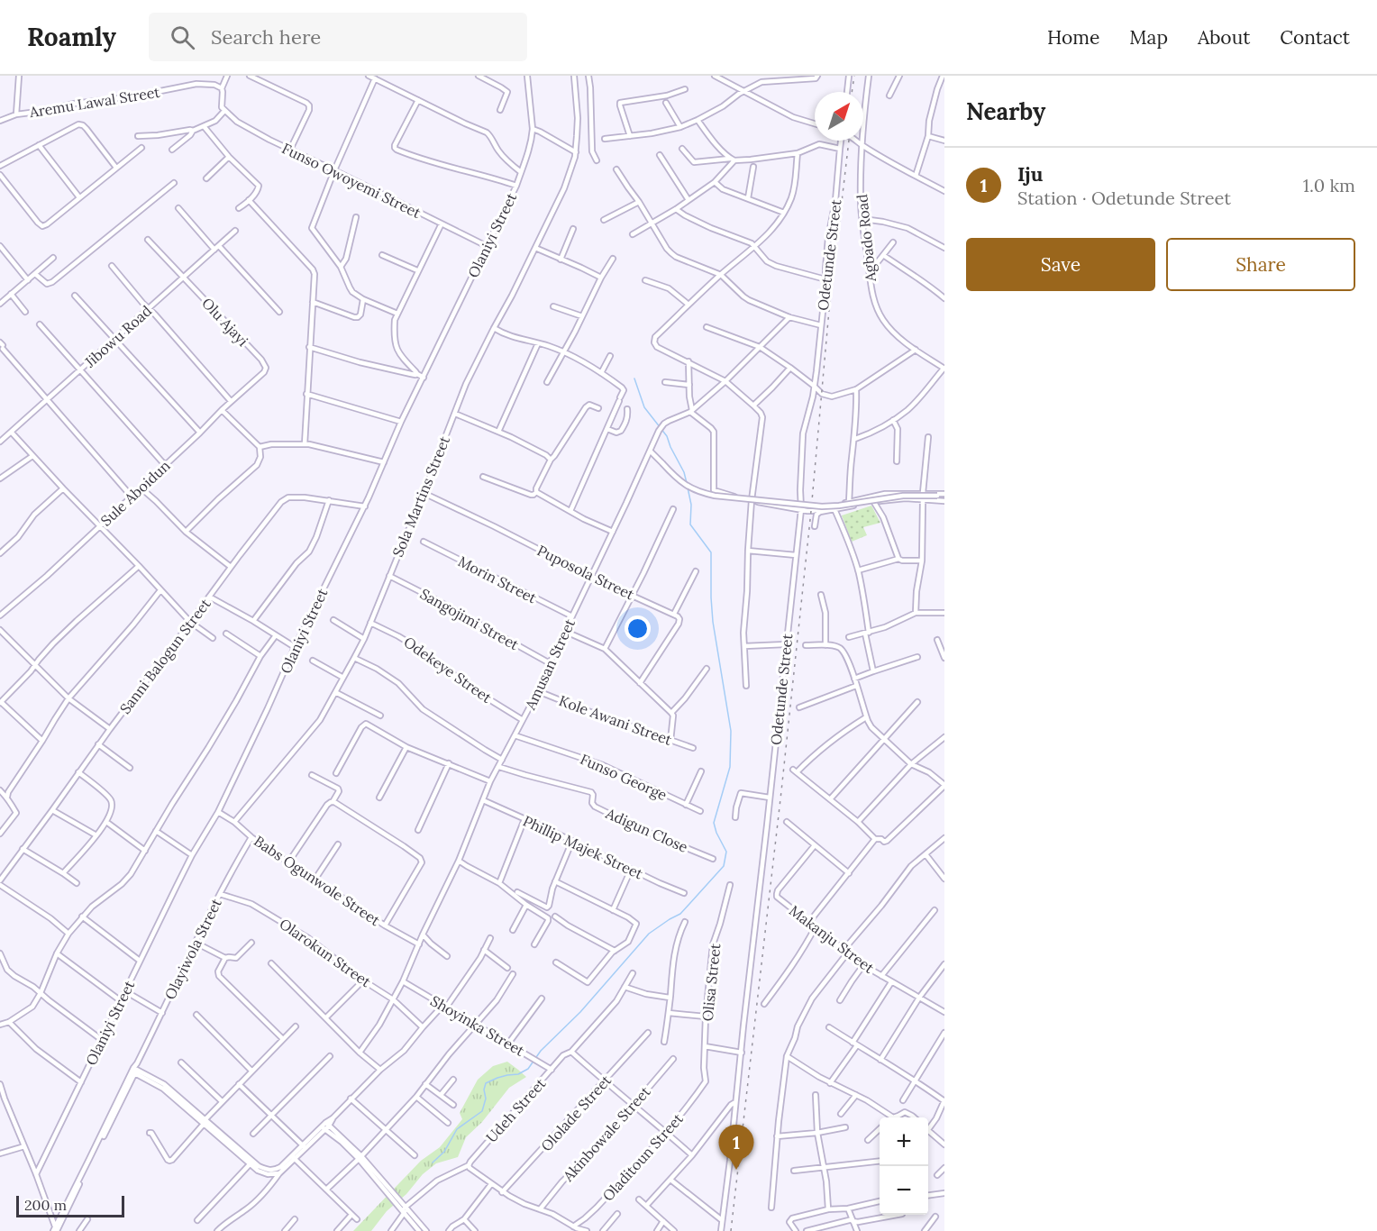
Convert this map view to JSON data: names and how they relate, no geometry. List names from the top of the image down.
{
  "streets": {
    "street": [
      "Aremu Lawal Street",
      "Funso Owoyemi Street",
      "Olaniyi Street",
      "Agbado Road",
      "Odetunde Street",
      "Olu Ajayi",
      "Jibowu Road",
      "Sule Aboidun",
      "Sola Martins Street",
      "Puposola Street",
      "Morin Street",
      "Sangojimi Street",
      "Sanni Balogun Street",
      "Amusan Street",
      "Odekeye Street",
      "Kole Awani Street",
      "Funso George",
      "Adigun Close",
      "Phillip Majek Street",
      "Babs Ogunwole Street",
      "Makanju Street",
      "Olayiwola Street",
      "Olarokun Street",
      "Olisa Street",
      "Shoyinka Street",
      "Udeh Street",
      "Ololade Street",
      "Akinbowale Street",
      "Oladitoun Street"
    ]
  },
  "crossings": [
    ["Funso Owoyemi Street", "Olaniyi Street"],
    ["Olaniyi Street", "Sanni Balogun Street"],
    ["Olaniyi Street", "Babs Ogunwole Street"],
    ["Olu Ajayi", "Jibowu Road"],
    ["Olu Ajayi", "Sule Aboidun"],
    ["Sola Martins Street", "Puposola Street"],
    ["Sola Martins Street", "Sangojimi Street"],
    ["Sola Martins Street", "Odekeye Street"],
    ["Sola Martins Street", "Babs Ogunwole Street"],
    ["Puposola Street", "Amusan Street"],
    ["Morin Street", "Amusan Street"],
    ["Sangojimi Street", "Amusan Street"],
    ["Amusan Street", "Odekeye Street"],
    ["Amusan Street", "Kole Awani Street"],
    ["Amusan Street", "Funso George"],
    ["Amusan Street", "Adigun Close"],
    ["Amusan Street", "Phillip Majek Street"],
    ["Amusan Street", "Babs Ogunwole Street"],
    ["Amusan Street", "Olarokun Street"],
    ["Amusan Street", "Shoyinka Street"],
    ["Babs Ogunwole Street", "Olayiwola Street"],
    ["Olayiwola Street", "Olarokun Street"],
    ["Olisa Street", "Oladitoun Street"],
    ["Shoyinka Street", "Udeh Street"]
  ],
  "scale_bar": "200 m",
  "north": "top right",
  "page": {
    "header": "Roamly",
    "search": "Search here",
    "nav": [
      "Home",
      "Map",
      "About",
      "Contact"
    ],
    "heading": "Nearby",
    "list": [
      {
        "mark": "1",
        "name": "Iju",
        "note": "Station · Odetunde Street",
        "value": "1.0 km"
      }
    ],
    "buttons": ["Save", "Share"],
    "map_buttons": ["+", "−"],
    "pins": "1",
    "scale": "200 m"
  }
}
